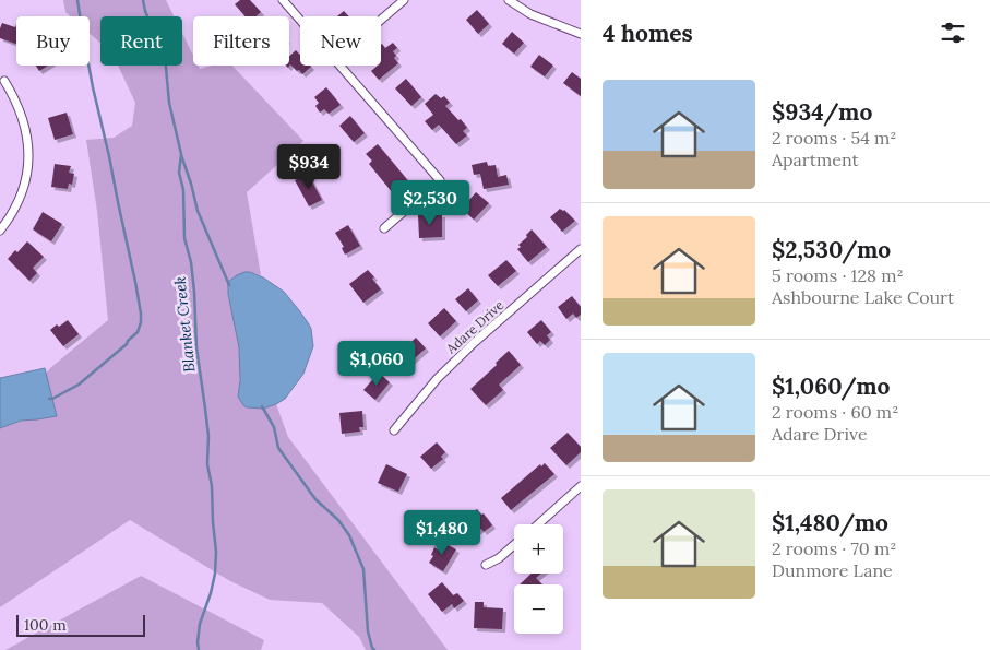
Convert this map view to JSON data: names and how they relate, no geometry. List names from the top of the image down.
{
  "streets": {
    "street": ["Adare Drive"]
  },
  "water": ["Blanket Creek"],
  "scale_bar": "100 m",
  "page": {
    "heading": "4 homes",
    "chip": [
      "Buy",
      "Rent",
      "Filters",
      "New"
    ],
    "list": [
      {
        "name": "$934/mo",
        "note": "2 rooms · 54 m² · Apartment"
      },
      {
        "name": "$2,530/mo",
        "note": "5 rooms · 128 m² · Ashbourne Lake Court"
      },
      {
        "name": "$1,060/mo",
        "note": "2 rooms · 60 m² · Adare Drive"
      },
      {
        "name": "$1,480/mo",
        "note": "2 rooms · 70 m² · Dunmore Lane"
      }
    ],
    "price": [
      "$934",
      "$2,530",
      "$1,060",
      "$1,480"
    ],
    "map_buttons": ["+", "−"],
    "scale": "100 m"
  }
}
